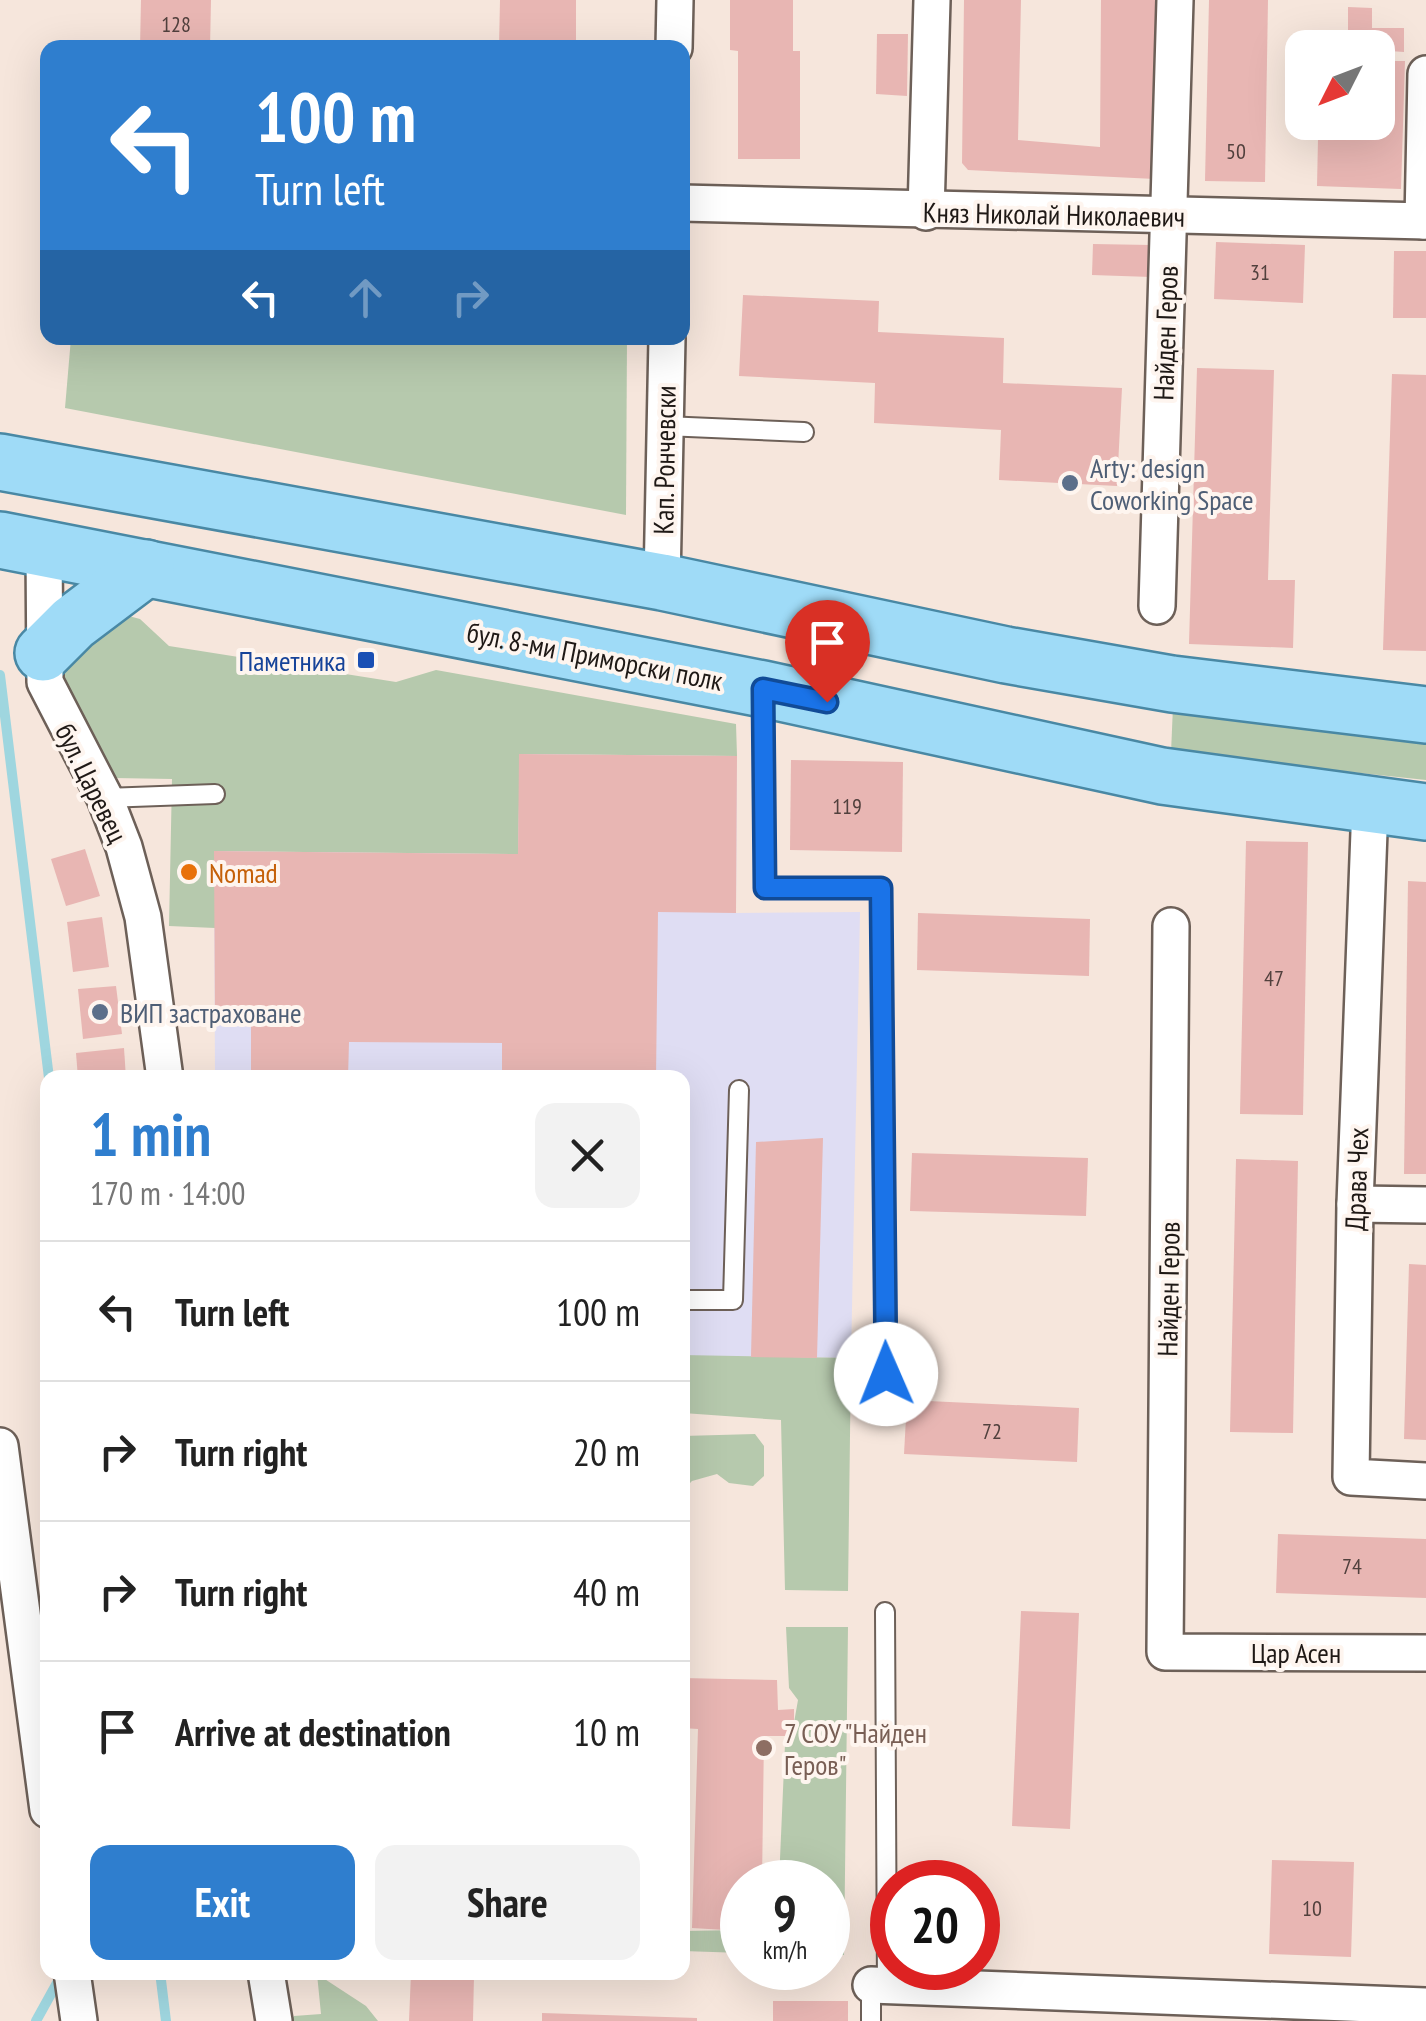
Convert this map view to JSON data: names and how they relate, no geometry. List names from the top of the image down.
{
  "streets": {
    "main road": ["бул. 8-ми Приморски полк"],
    "street": [
      "Княз Николай Николаевич",
      "Найден Геров",
      "Кап. Рончевски",
      "бул. Царевец",
      "Драва Чех",
      "Цар Асен"
    ]
  },
  "crossings": [
    ["Княз Николай Николаевич", "Найден Геров"],
    ["Найден Геров", "Цар Асен"],
    ["бул. 8-ми Приморски полк", "бул. Царевец"],
    ["бул. 8-ми Приморски полк", "Драва Чех"]
  ],
  "places": {
    "other": [
      "Arty: design Coworking Space",
      "Nomad",
      "ВИП застраховане",
      "7 СОУ \"Найден Геров\""
    ],
    "transit": ["Паметника"]
  },
  "house_numbers": [
    "128",
    "50",
    "31",
    "119",
    "47",
    "72",
    "74",
    "10"
  ],
  "north": "bottom left",
  "page": {
    "turn": ["100 m", "Turn left"],
    "heading": ["1 min", "170 m · 14:00"],
    "list": [
      {
        "name": "Turn left",
        "value": "100 m"
      },
      {
        "name": "Turn right",
        "value": "20 m"
      },
      {
        "name": "Turn right",
        "value": "40 m"
      },
      {
        "name": "Arrive at destination",
        "value": "10 m"
      }
    ],
    "buttons": ["Exit", "Share"],
    "speed": "9 km/h",
    "limit": "20"
  }
}
